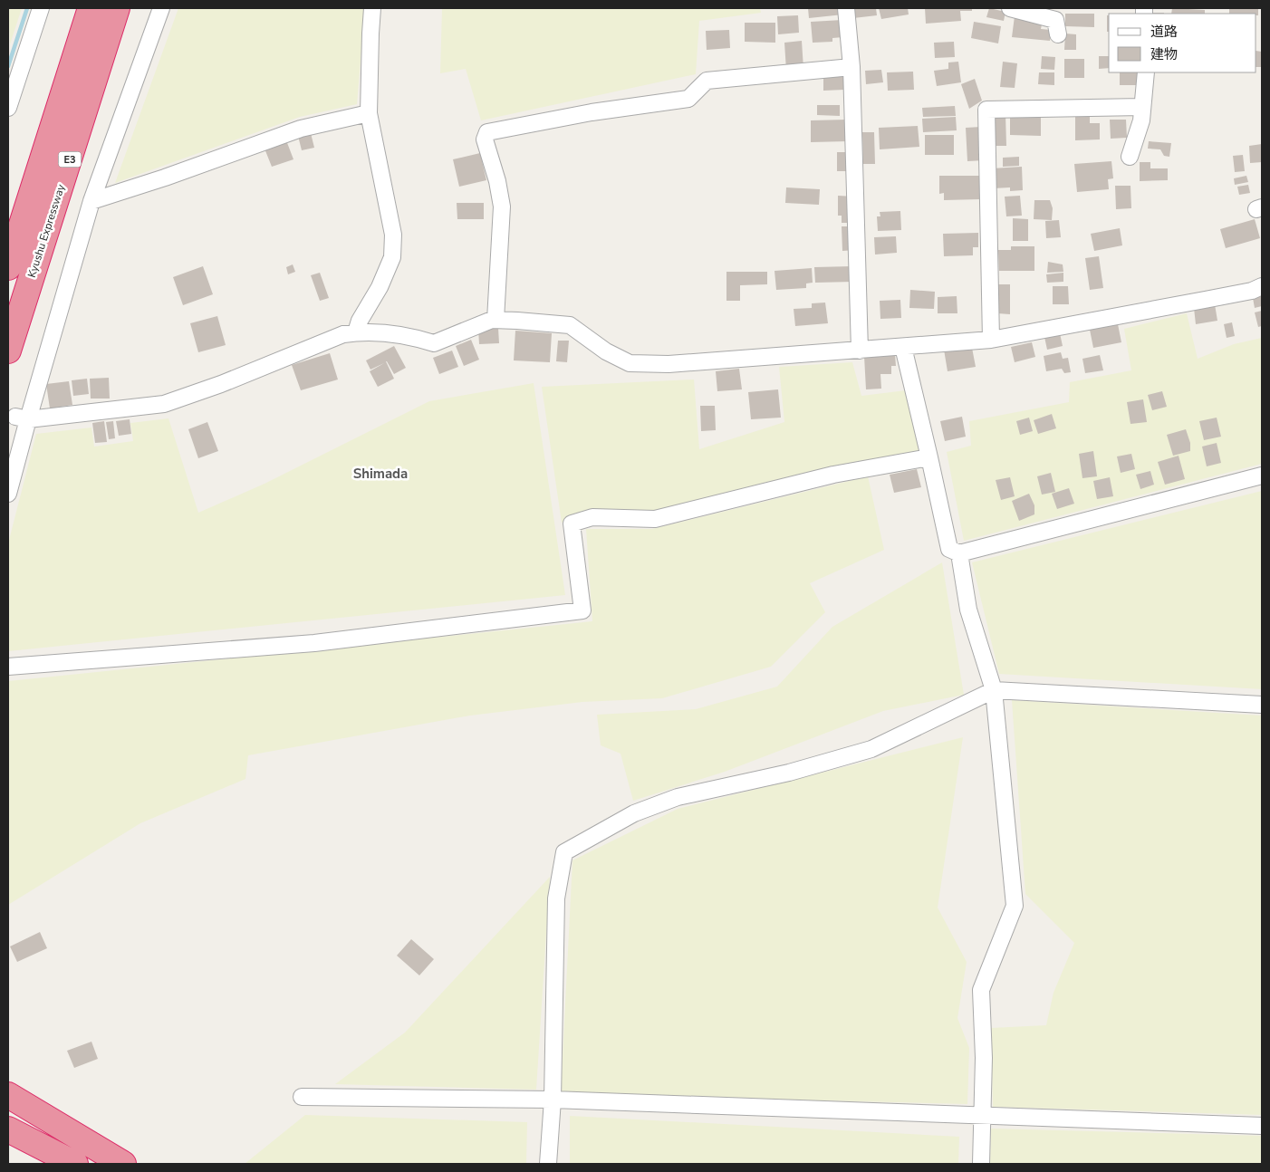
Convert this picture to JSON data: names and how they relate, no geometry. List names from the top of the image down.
{
  "streets": {
    "highway": ["E3", "Kyushu Expressway"]
  },
  "districts": ["Shimada"],
  "legend": ["道路", "建物"]
}
